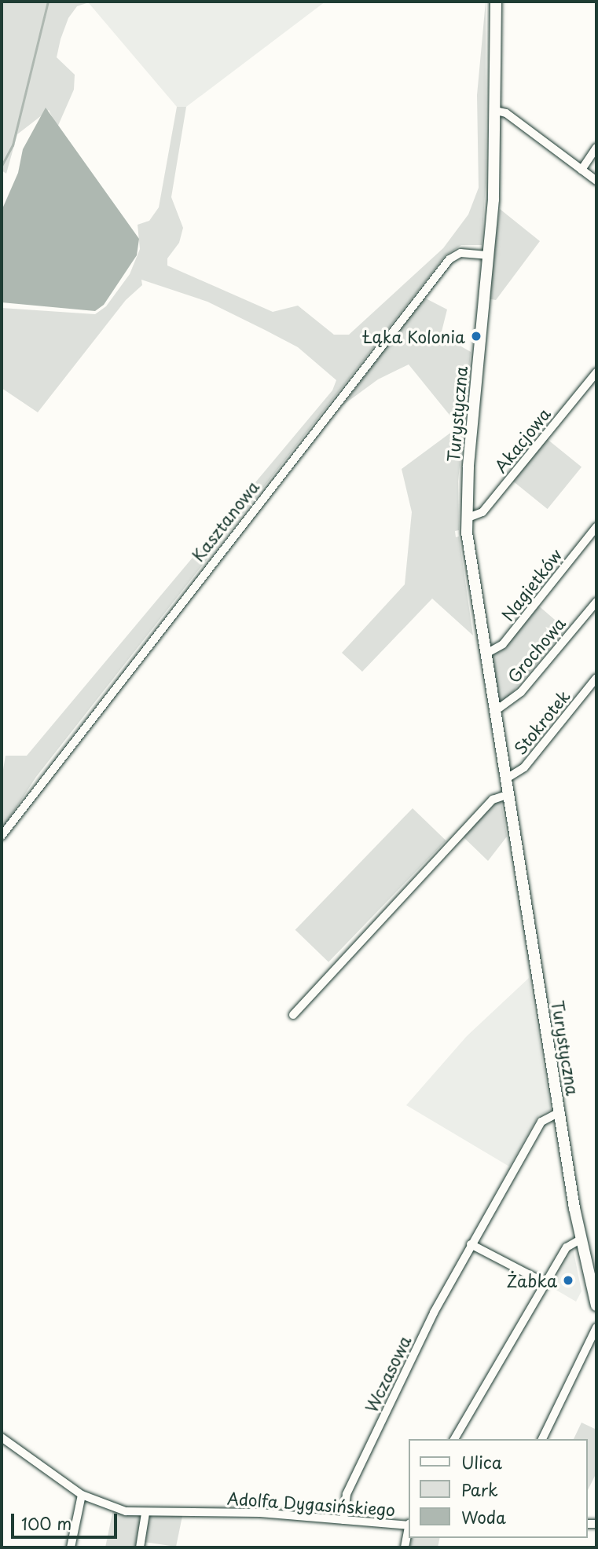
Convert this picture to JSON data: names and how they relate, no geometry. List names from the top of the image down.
{
  "streets": {
    "main road": ["Turystyczna"],
    "street": [
      "Akacjowa",
      "Kasztanowa",
      "Nagietków",
      "Grochowa",
      "Stokrotek",
      "Wczasowa",
      "Adolfa Dygasińskiego"
    ]
  },
  "crossings": [
    ["Turystyczna", "Akacjowa"],
    ["Turystyczna", "Kasztanowa"],
    ["Turystyczna", "Nagietków"],
    ["Turystyczna", "Grochowa"],
    ["Turystyczna", "Stokrotek"],
    ["Turystyczna", "Wczasowa"],
    ["Wczasowa", "Adolfa Dygasińskiego"]
  ],
  "places": ["Łąka Kolonia", "Żabka"],
  "legend": ["Ulica", "Park", "Woda"],
  "scale_bar": "100 m"
}
